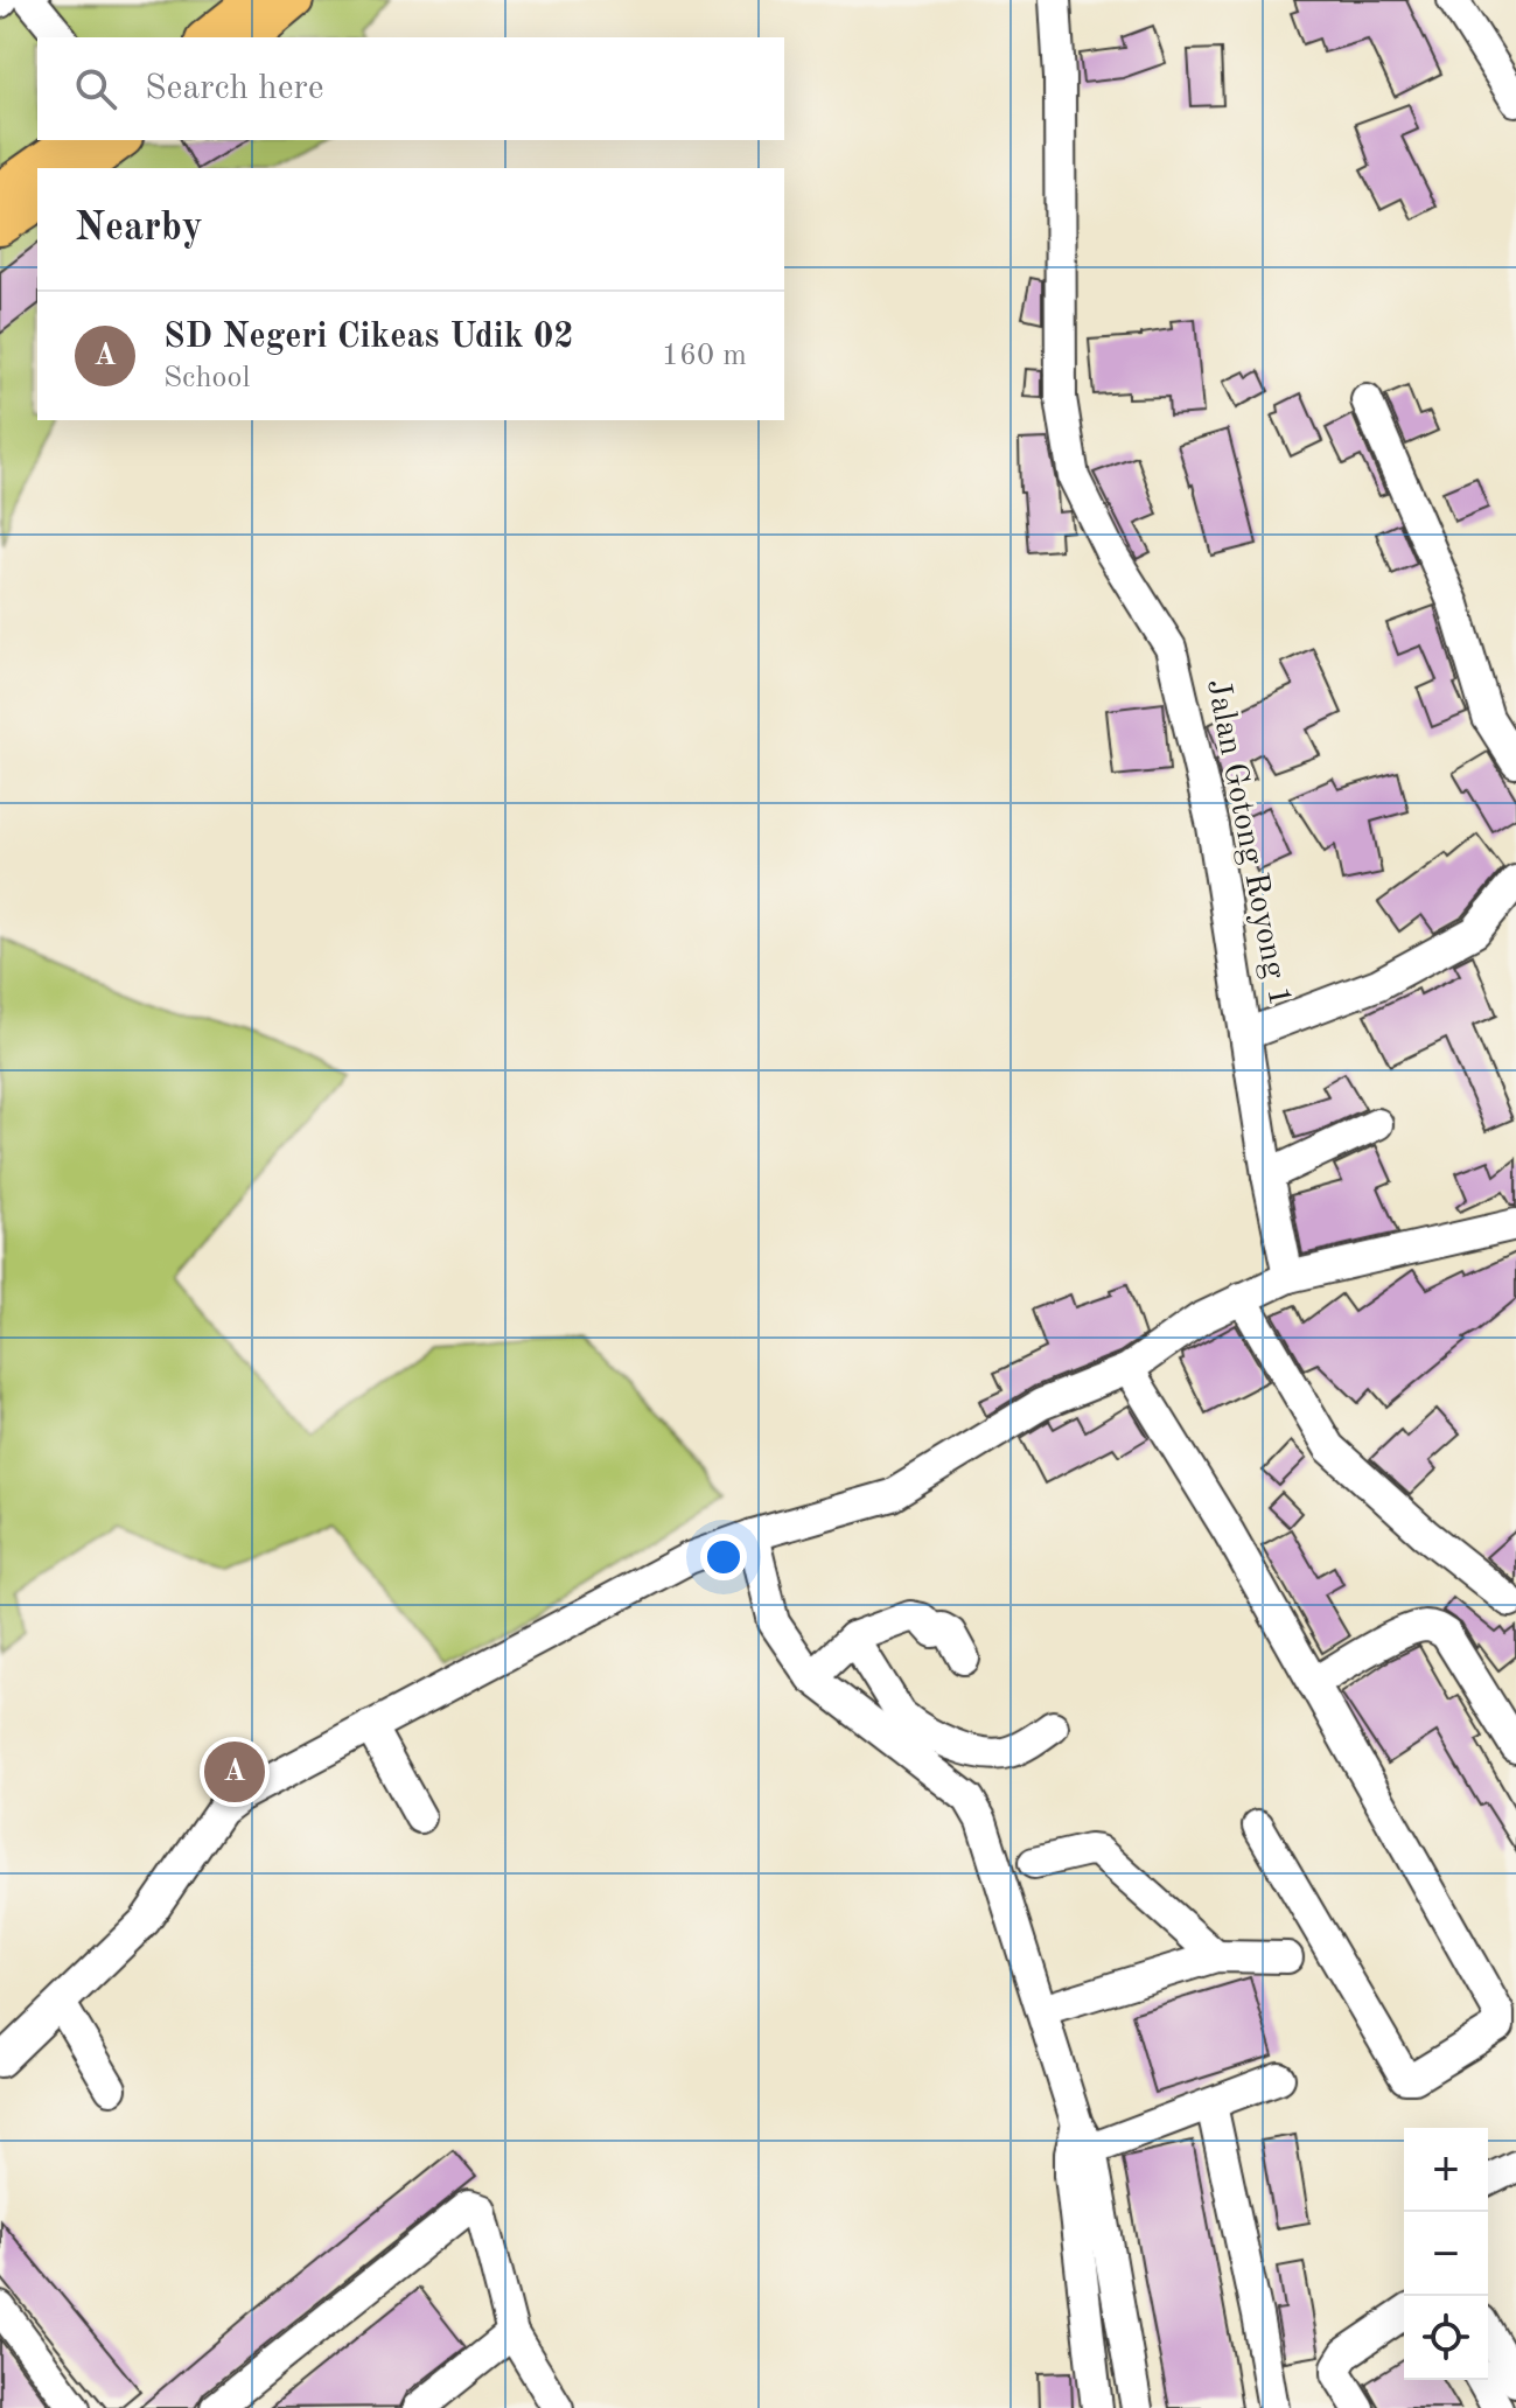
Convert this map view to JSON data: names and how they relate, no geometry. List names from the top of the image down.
{
  "streets": {
    "street": ["Jalan Gotong Royong 1"]
  },
  "page": {
    "search": "Search here",
    "heading": "Nearby",
    "list": [
      {
        "mark": "A",
        "name": "SD Negeri Cikeas Udik 02",
        "note": "School",
        "value": "160 m"
      }
    ],
    "pins": "A",
    "map_buttons": ["+", "−"]
  }
}
